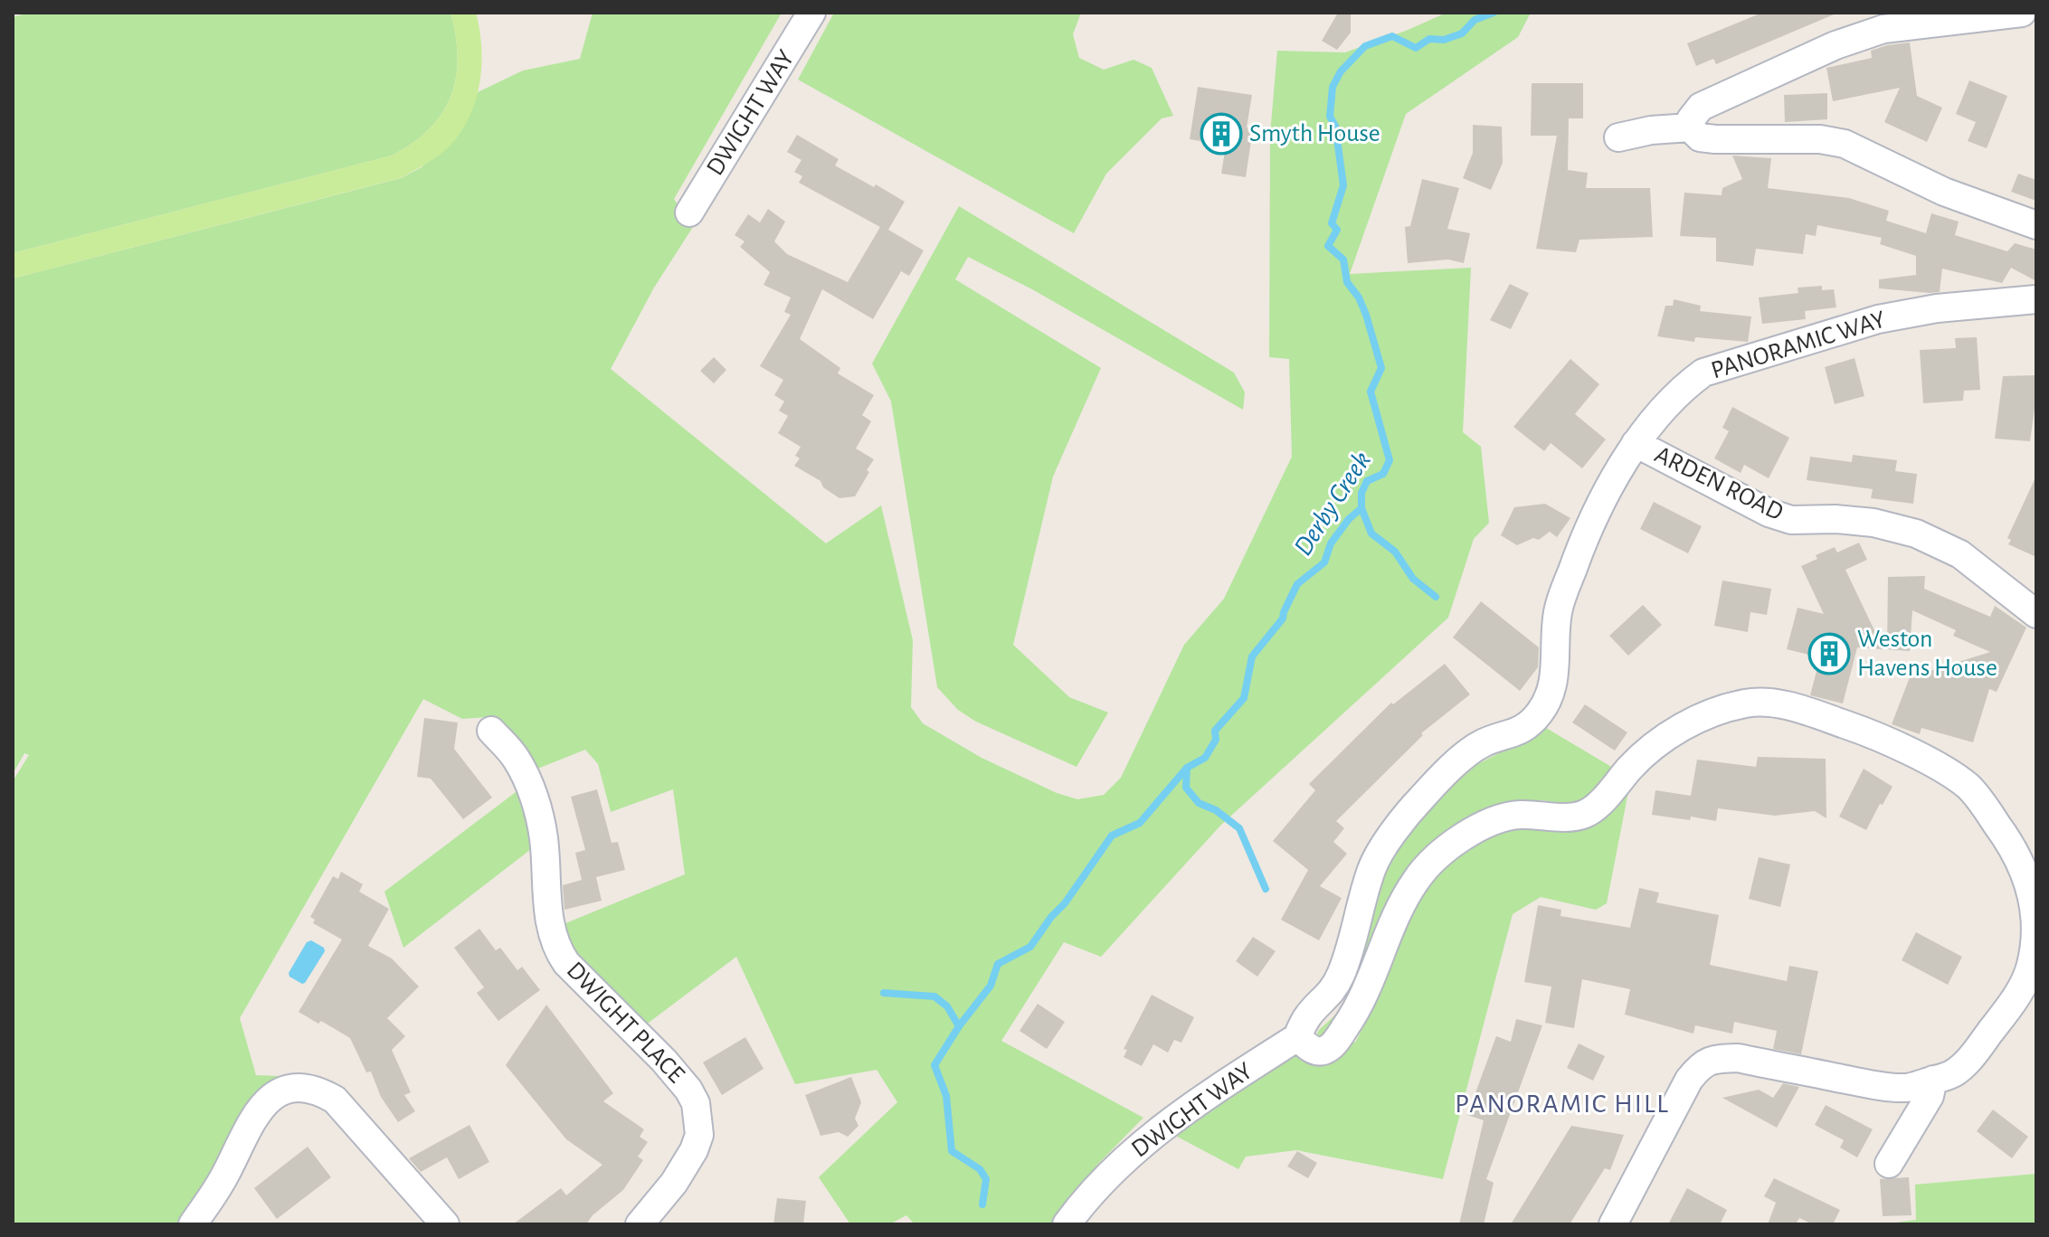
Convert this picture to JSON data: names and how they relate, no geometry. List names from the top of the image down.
{
  "streets": {
    "street": [
      "DWIGHT WAY",
      "PANORAMIC WAY",
      "ARDEN ROAD",
      "DWIGHT PLACE"
    ]
  },
  "crossings": [
    ["DWIGHT WAY", "PANORAMIC WAY"],
    ["PANORAMIC WAY", "ARDEN ROAD"]
  ],
  "districts": ["PANORAMIC HILL"],
  "water": ["Derby Creek"],
  "places": {
    "building": ["Smyth House", "Weston Havens House"]
  }
}
